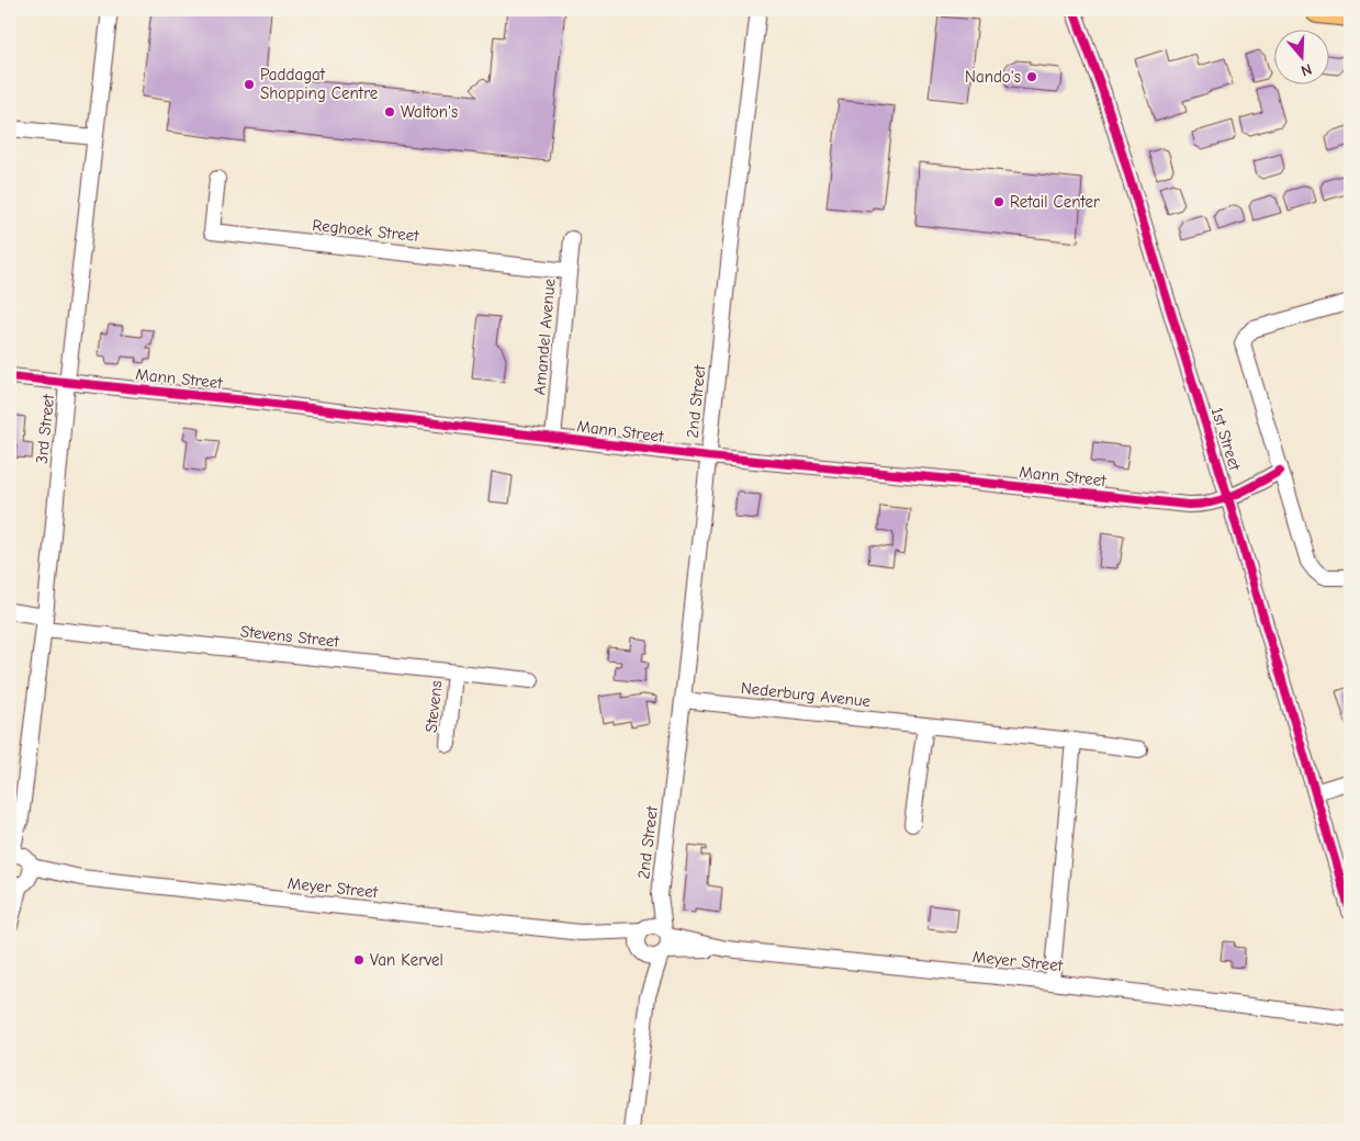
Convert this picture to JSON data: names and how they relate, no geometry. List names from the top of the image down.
{
  "streets": {
    "street": [
      "Reghoek Street",
      "Amandel Avenue",
      "Mann Street",
      "2nd Street",
      "3rd Street",
      "1st Street",
      "Stevens Street",
      "Nederburg Avenue",
      "Stevens",
      "Meyer Street"
    ]
  },
  "crossings": [
    ["Reghoek Street", "Amandel Avenue"],
    ["Amandel Avenue", "Mann Street"],
    ["Mann Street", "2nd Street"],
    ["Mann Street", "3rd Street"],
    ["Mann Street", "1st Street"],
    ["2nd Street", "Nederburg Avenue"],
    ["2nd Street", "Meyer Street"],
    ["3rd Street", "Stevens Street"],
    ["3rd Street", "Meyer Street"],
    ["Stevens Street", "Stevens"]
  ],
  "places": [
    "Nando's",
    "Paddagat Shopping Centre",
    "Walton's",
    "Retail Center",
    "Van Kervel"
  ],
  "north": "bottom"
}
